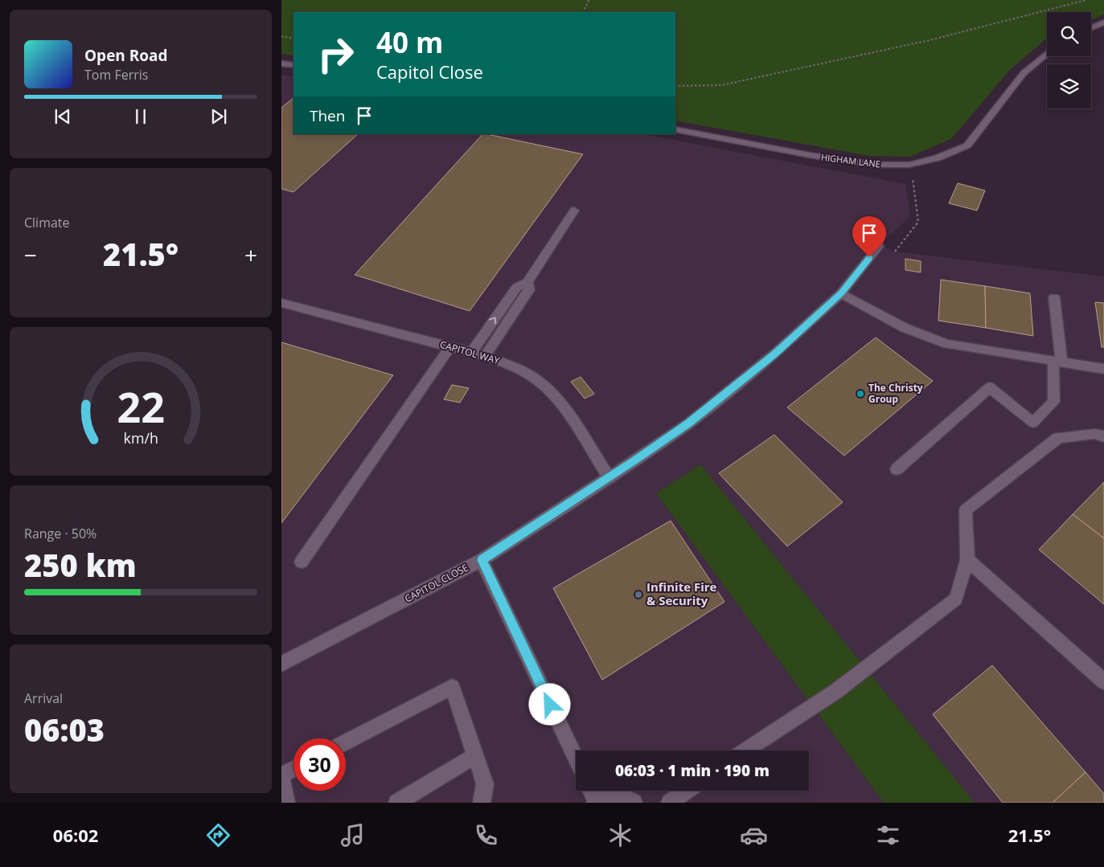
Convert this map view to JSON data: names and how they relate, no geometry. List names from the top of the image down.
{
  "streets": {
    "street": ["HIGHAM LANE", "CAPITOL WAY", "CAPITOL CLOSE"]
  },
  "crossings": [
    ["CAPITOL WAY", "CAPITOL CLOSE"]
  ],
  "places": ["The Christy Group", "Infinite Fire & Security"],
  "page": {
    "turn": ["40 m", "Capitol Close"],
    "song": ["Open Road", "Tom Ferris"],
    "then": "Then",
    "tile": [
      "Climate",
      ["Range · 50%", "250 km"],
      ["Arrival", "06:03"]
    ],
    "heat": ["−", "21.5°", "+"],
    "limit": "30",
    "trip": "06:03 · 1 min · 190 m",
    "tabs": ["06:02", "21.5°"],
    "gauge": ["22", "km/h"]
  }
}
